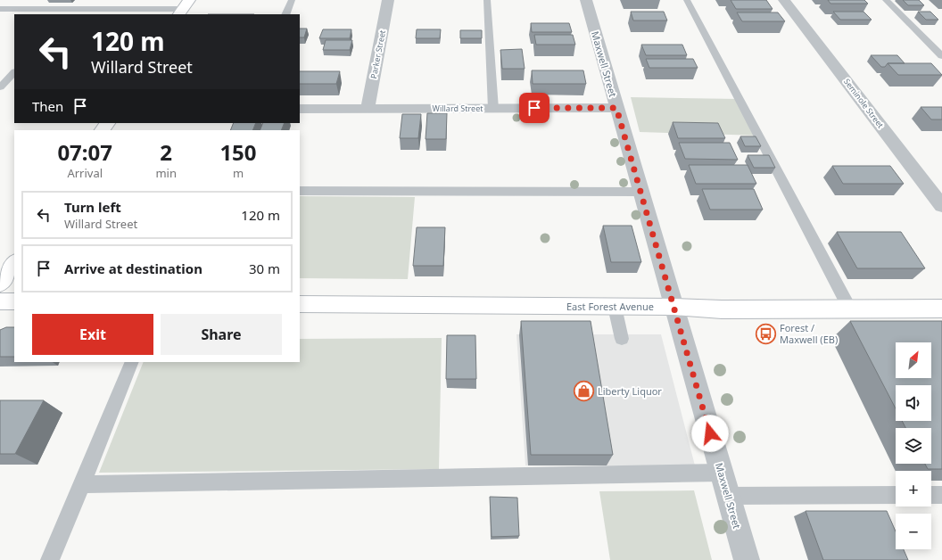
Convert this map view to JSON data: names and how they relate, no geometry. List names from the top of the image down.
{
  "streets": {
    "main road": ["East Forest Avenue"],
    "street": [
      "Parker Street",
      "Maxwell Street",
      "Seminole Street",
      "Willard Street"
    ]
  },
  "crossings": [
    ["Parker Street", "Willard Street"],
    ["Maxwell Street", "Willard Street"],
    ["Maxwell Street", "East Forest Avenue"]
  ],
  "places": {
    "bus stop": ["Forest / Maxwell (EB)"],
    "shop": ["Liberty Liquor"]
  },
  "north": "top right",
  "page": {
    "turn": ["120 m", "Willard Street"],
    "then": "Then",
    "eta": [
      "07:07",
      "Arrival",
      "2",
      "min",
      "150",
      "m"
    ],
    "list": [
      {
        "name": "Turn left",
        "note": "Willard Street",
        "value": "120 m"
      },
      {
        "name": "Arrive at destination",
        "value": "30 m"
      }
    ],
    "buttons": ["Exit", "Share"],
    "map_buttons": ["+", "−"]
  }
}
